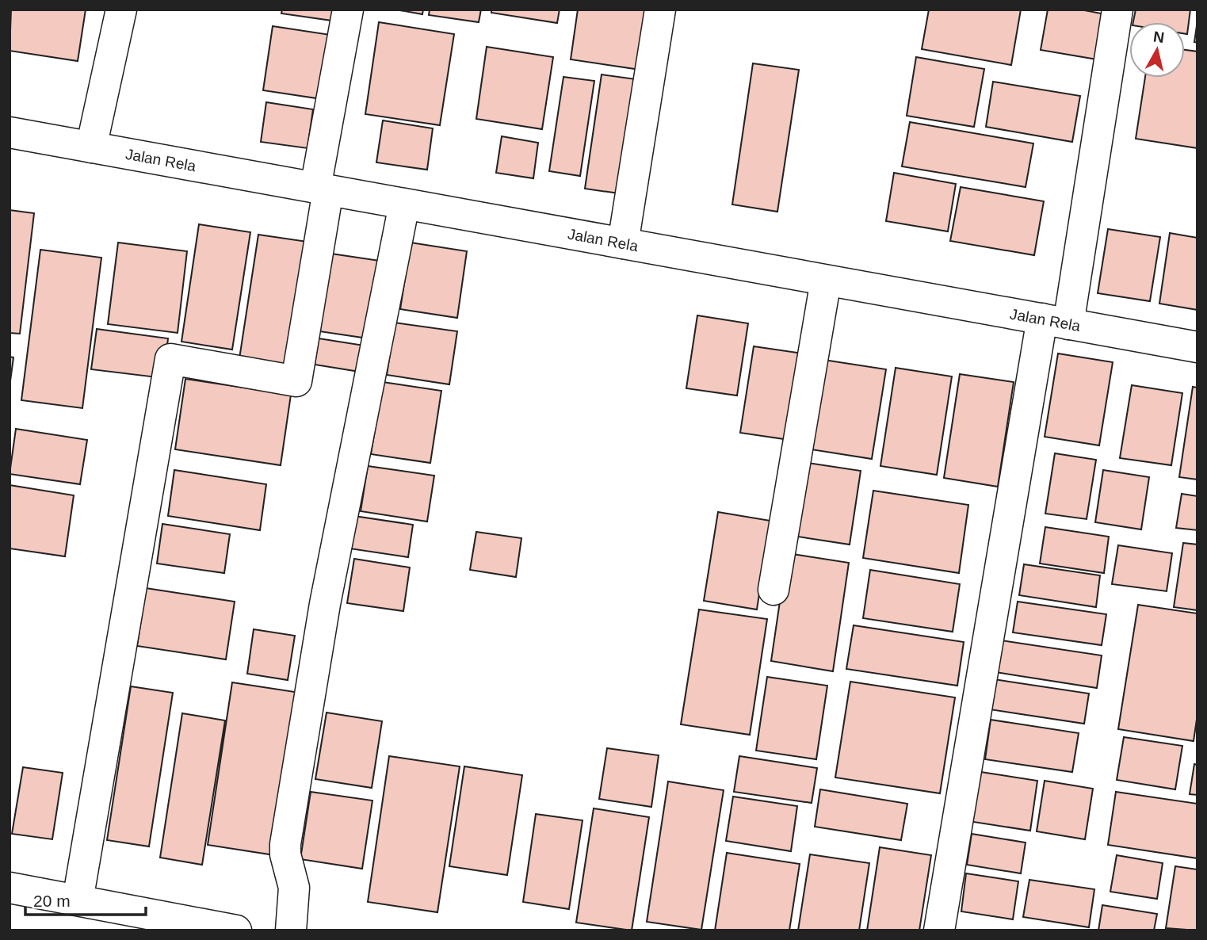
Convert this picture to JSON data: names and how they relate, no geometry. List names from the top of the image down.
{
  "streets": {
    "street": ["Jalan Rela"]
  },
  "scale_bar": "20 m",
  "north": "top"
}
